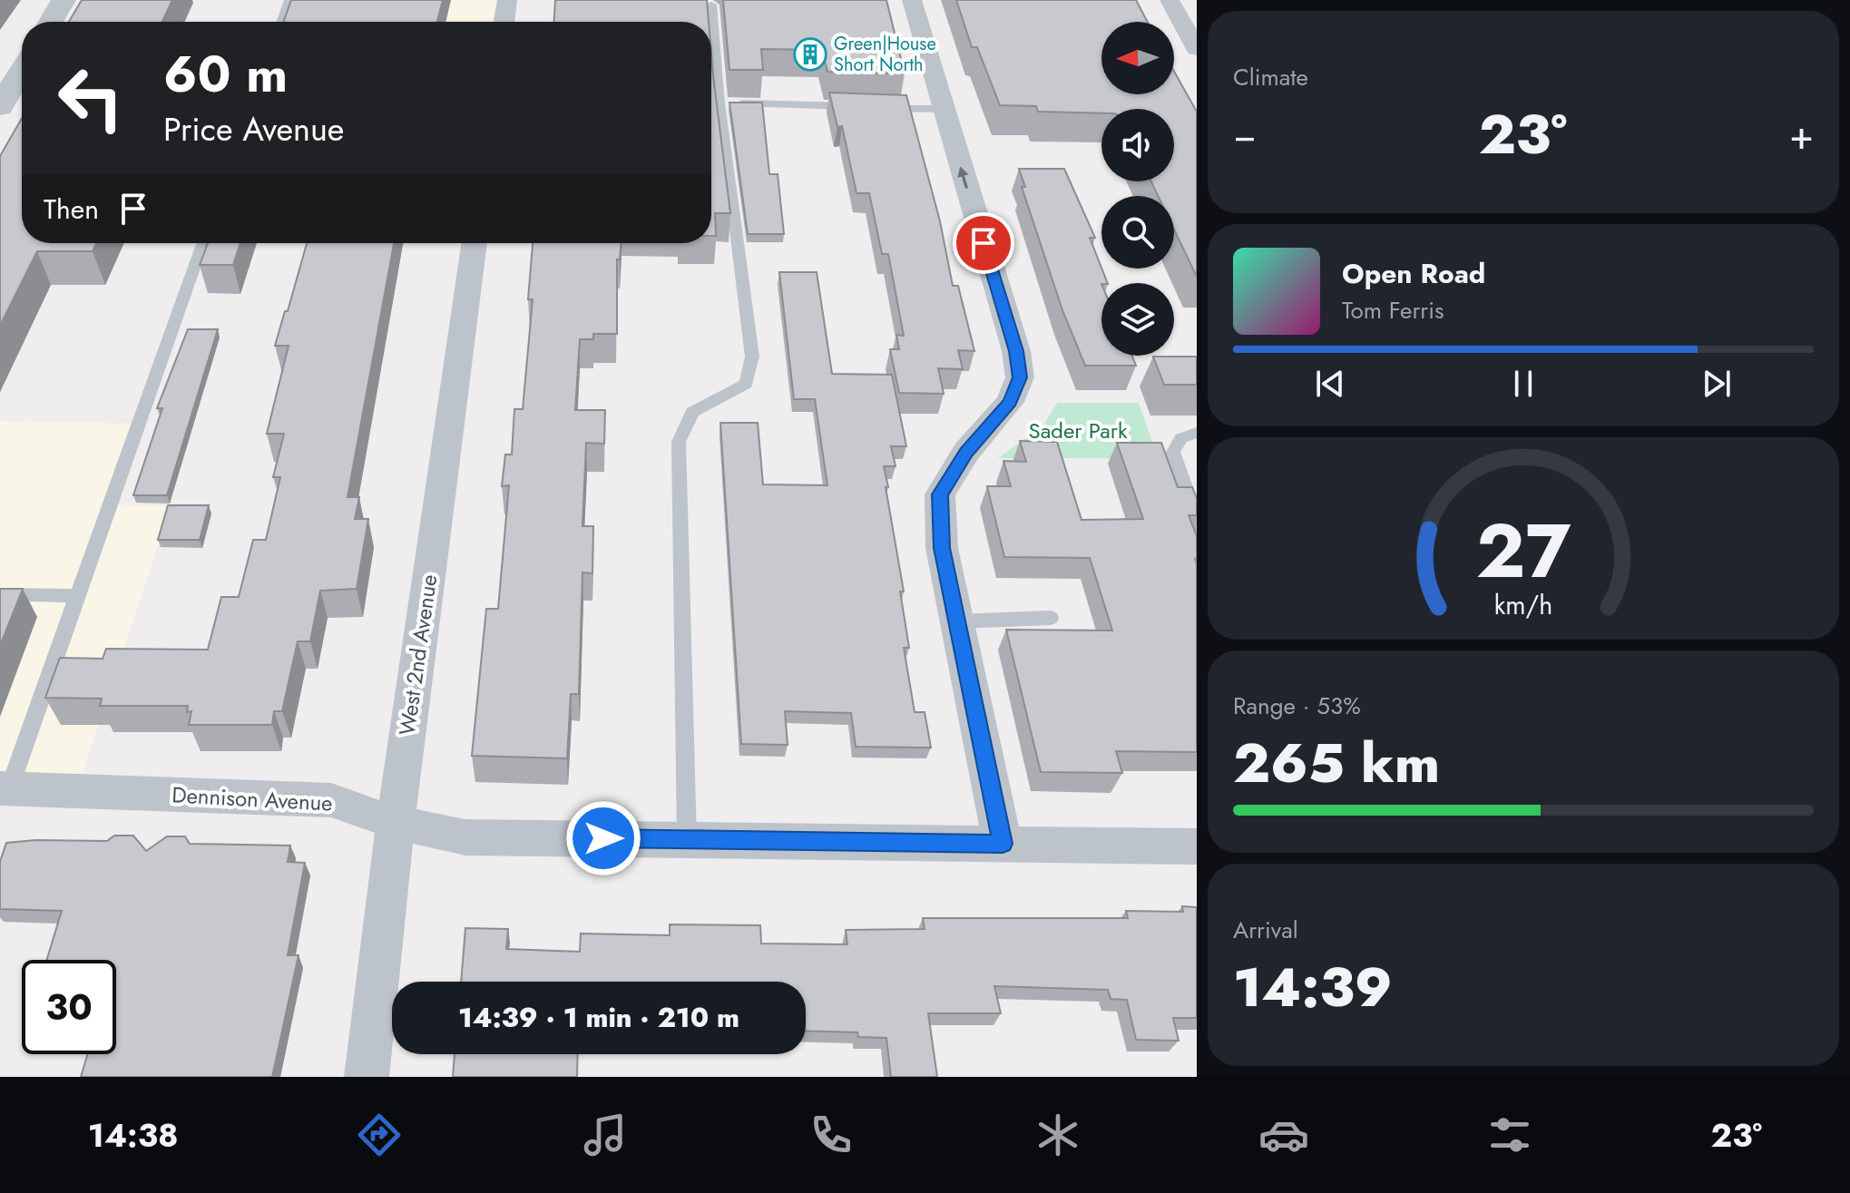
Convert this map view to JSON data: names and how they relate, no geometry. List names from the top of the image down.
{
  "streets": {
    "street": ["West 2nd Avenue", "Dennison Avenue"]
  },
  "crossings": [
    ["West 2nd Avenue", "Dennison Avenue"]
  ],
  "parks": ["Sader Park"],
  "places": {
    "building": ["Green|House Short North"]
  },
  "north": "left",
  "page": {
    "tile": [
      "Climate",
      ["Range · 53%", "265 km"],
      ["Arrival", "14:39"]
    ],
    "turn": ["60 m", "Price Avenue"],
    "heat": ["−", "23°", "+"],
    "then": "Then",
    "song": ["Open Road", "Tom Ferris"],
    "limit": "30",
    "trip": "14:39 · 1 min · 210 m",
    "tabs": ["14:38", "23°"],
    "gauge": ["27", "km/h"]
  }
}
